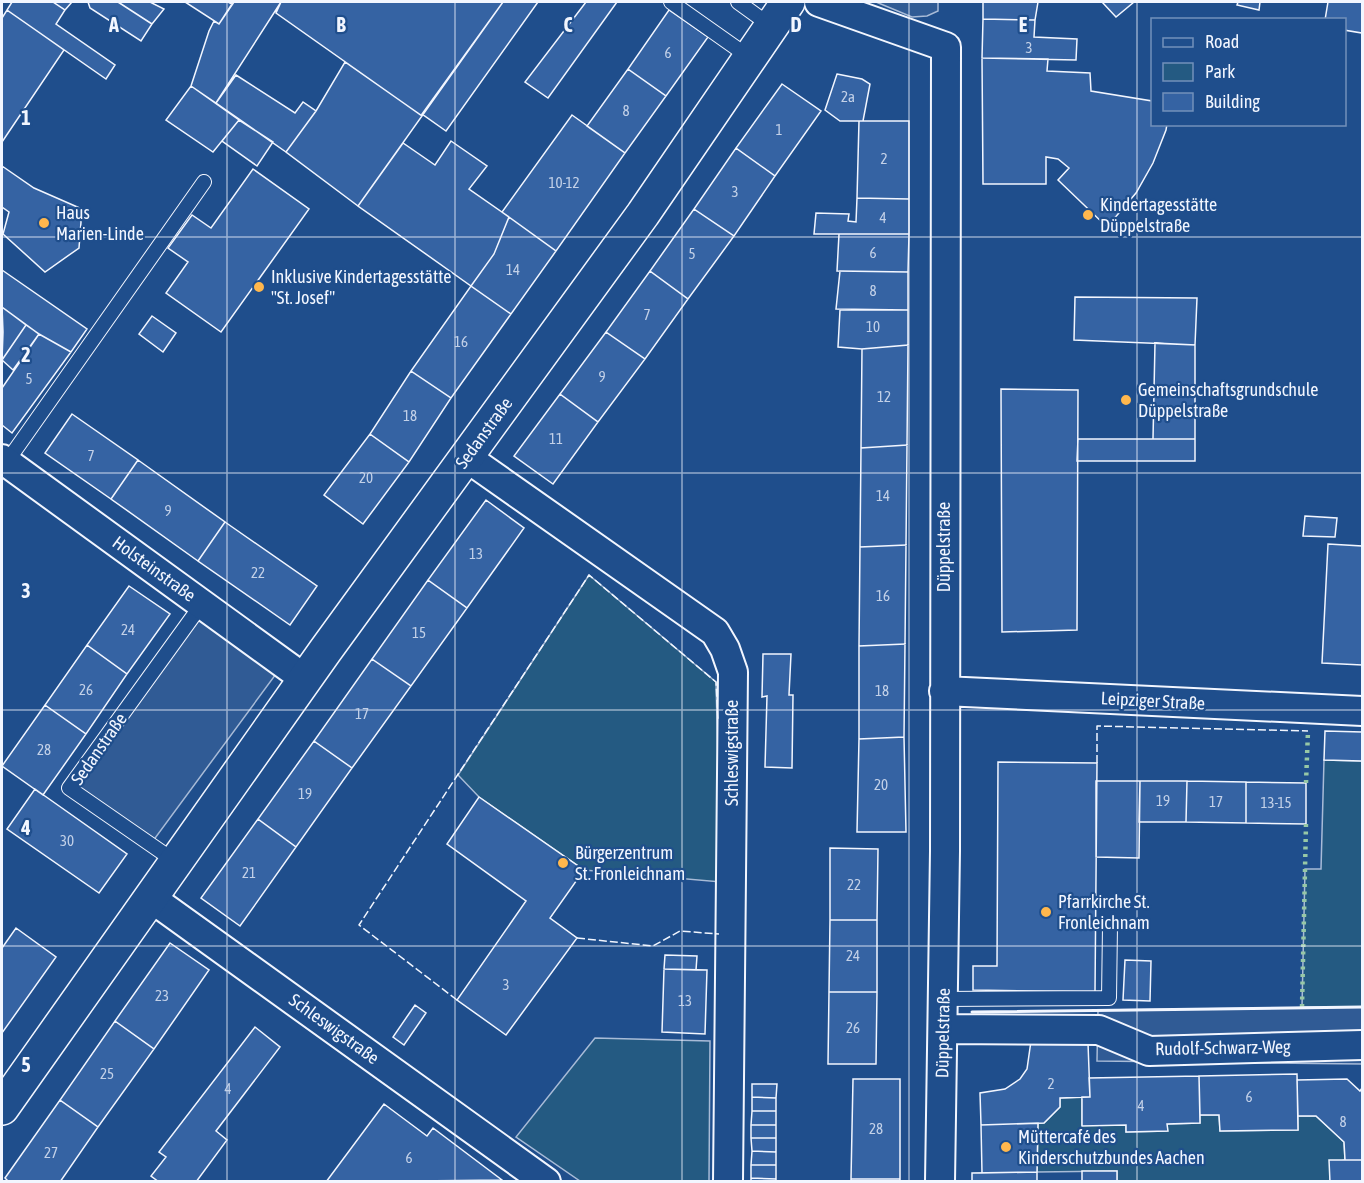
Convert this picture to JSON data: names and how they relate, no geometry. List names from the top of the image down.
{
  "streets": {
    "street": [
      "Sedanstraße",
      "Düppelstraße",
      "Holsteinstraße",
      "Leipziger Straße",
      "Schleswigstraße",
      "Rudolf-Schwarz-Weg"
    ]
  },
  "crossings": [
    ["Sedanstraße", "Holsteinstraße"],
    ["Sedanstraße", "Schleswigstraße"],
    ["Düppelstraße", "Leipziger Straße"],
    ["Düppelstraße", "Rudolf-Schwarz-Weg"]
  ],
  "places": [
    "Kindertagesstätte Düppelstraße",
    "Haus Marien-Linde",
    "Inklusive Kindertagesstätte \"St. Josef\"",
    "Gemeinschaftsgrundschule Düppelstraße",
    "Bürgerzentrum St. Fronleichnam",
    "Pfarrkirche St. Fronleichnam",
    "Müttercafé des Kinderschutzbundes Aachen"
  ],
  "house_numbers": [
    "3",
    "6",
    "2a",
    "8",
    "1",
    "2",
    "10-12",
    "3",
    "4",
    "6",
    "5",
    "14",
    "8",
    "7",
    "10",
    "16",
    "9",
    "5",
    "12",
    "18",
    "11",
    "7",
    "20",
    "14",
    "9",
    "13",
    "22",
    "16",
    "24",
    "15",
    "26",
    "18",
    "17",
    "28",
    "20",
    "19",
    "19",
    "17",
    "13-15",
    "30",
    "21",
    "22",
    "24",
    "3",
    "23",
    "13",
    "26",
    "25",
    "2",
    "4",
    "6",
    "4",
    "8",
    "28",
    "27",
    "6"
  ],
  "legend": ["Road", "Park", "Building"],
  "grid": {
    "columns": [
      "A",
      "B",
      "C",
      "D",
      "E"
    ],
    "rows": [
      "1",
      "2",
      "3",
      "4",
      "5"
    ]
  }
}
